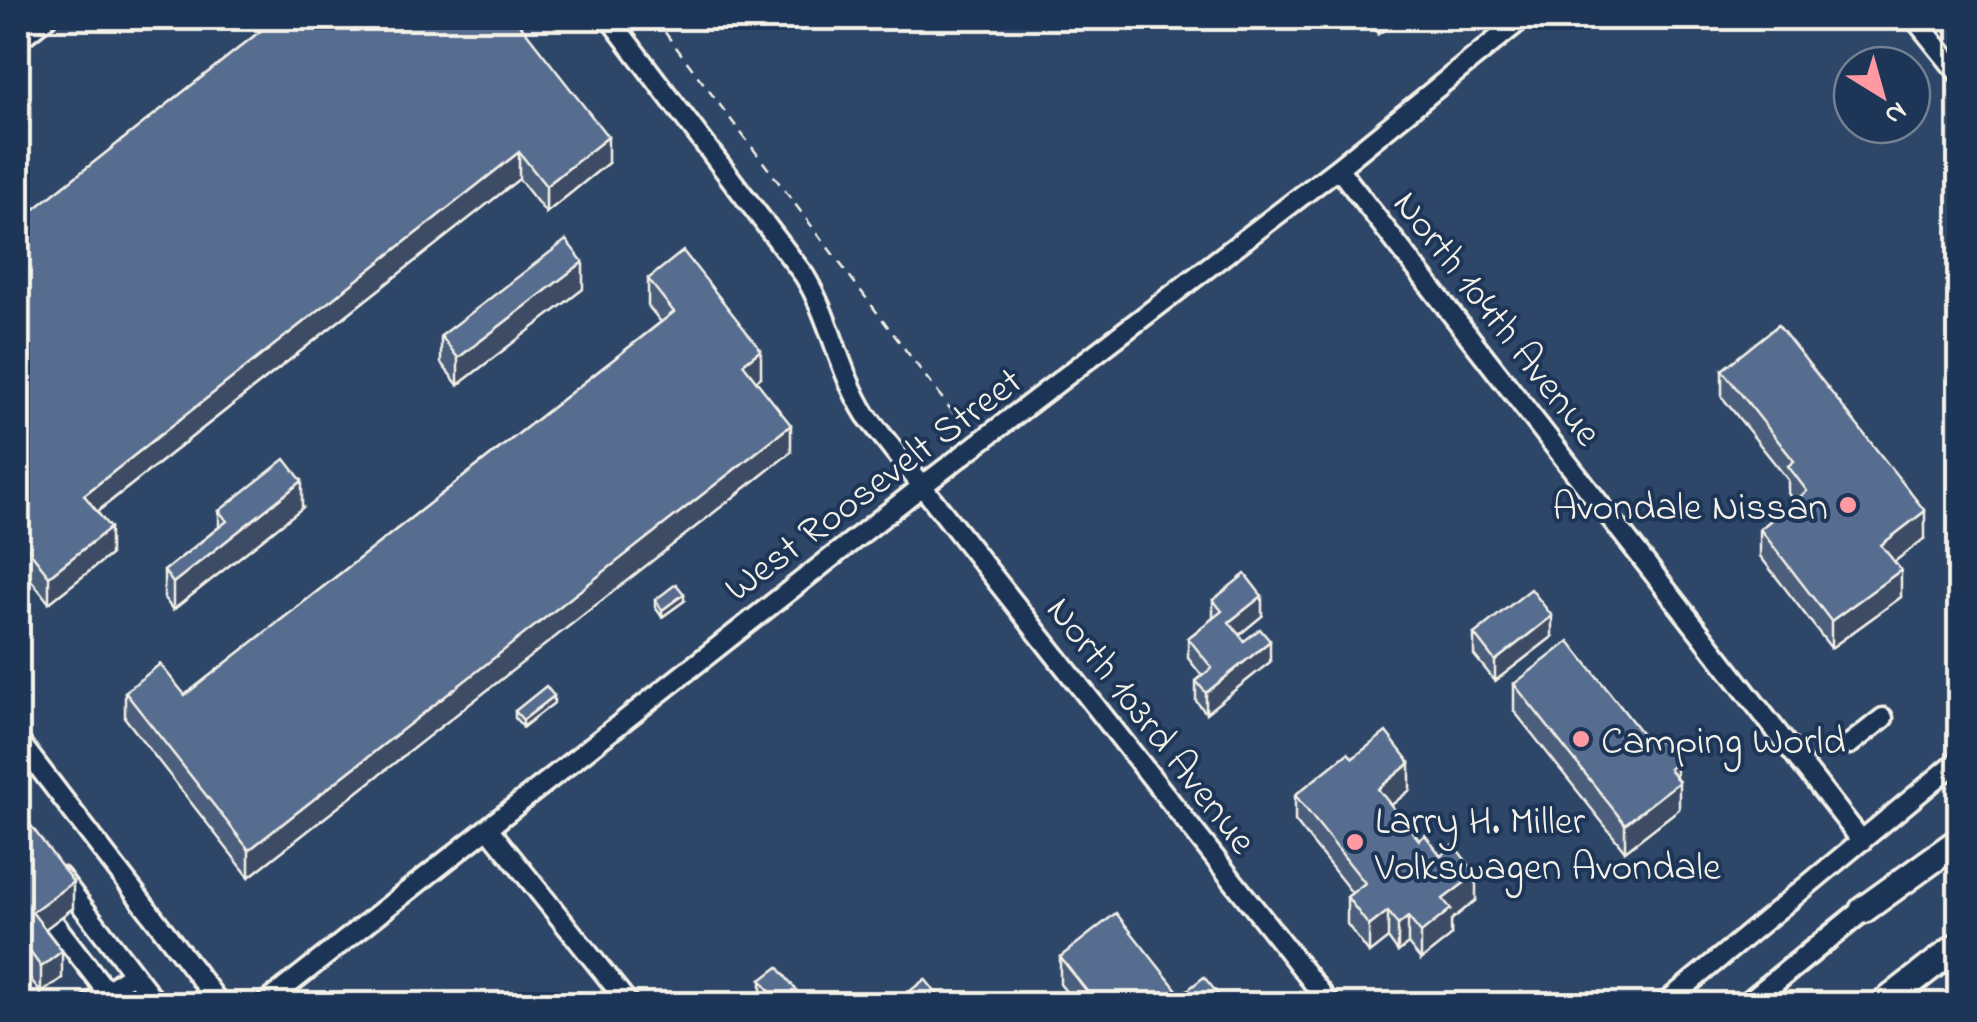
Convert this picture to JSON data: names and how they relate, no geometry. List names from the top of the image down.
{
  "streets": {
    "street": ["North 104th Avenue", "West Roosevelt Street", "North 103rd Avenue"]
  },
  "crossings": [
    ["North 104th Avenue", "West Roosevelt Street"],
    ["West Roosevelt Street", "North 103rd Avenue"]
  ],
  "places": ["Avondale Nissan", "Camping World", "Larry H. Miller Volkswagen Avondale"],
  "north": "bottom right"
}
